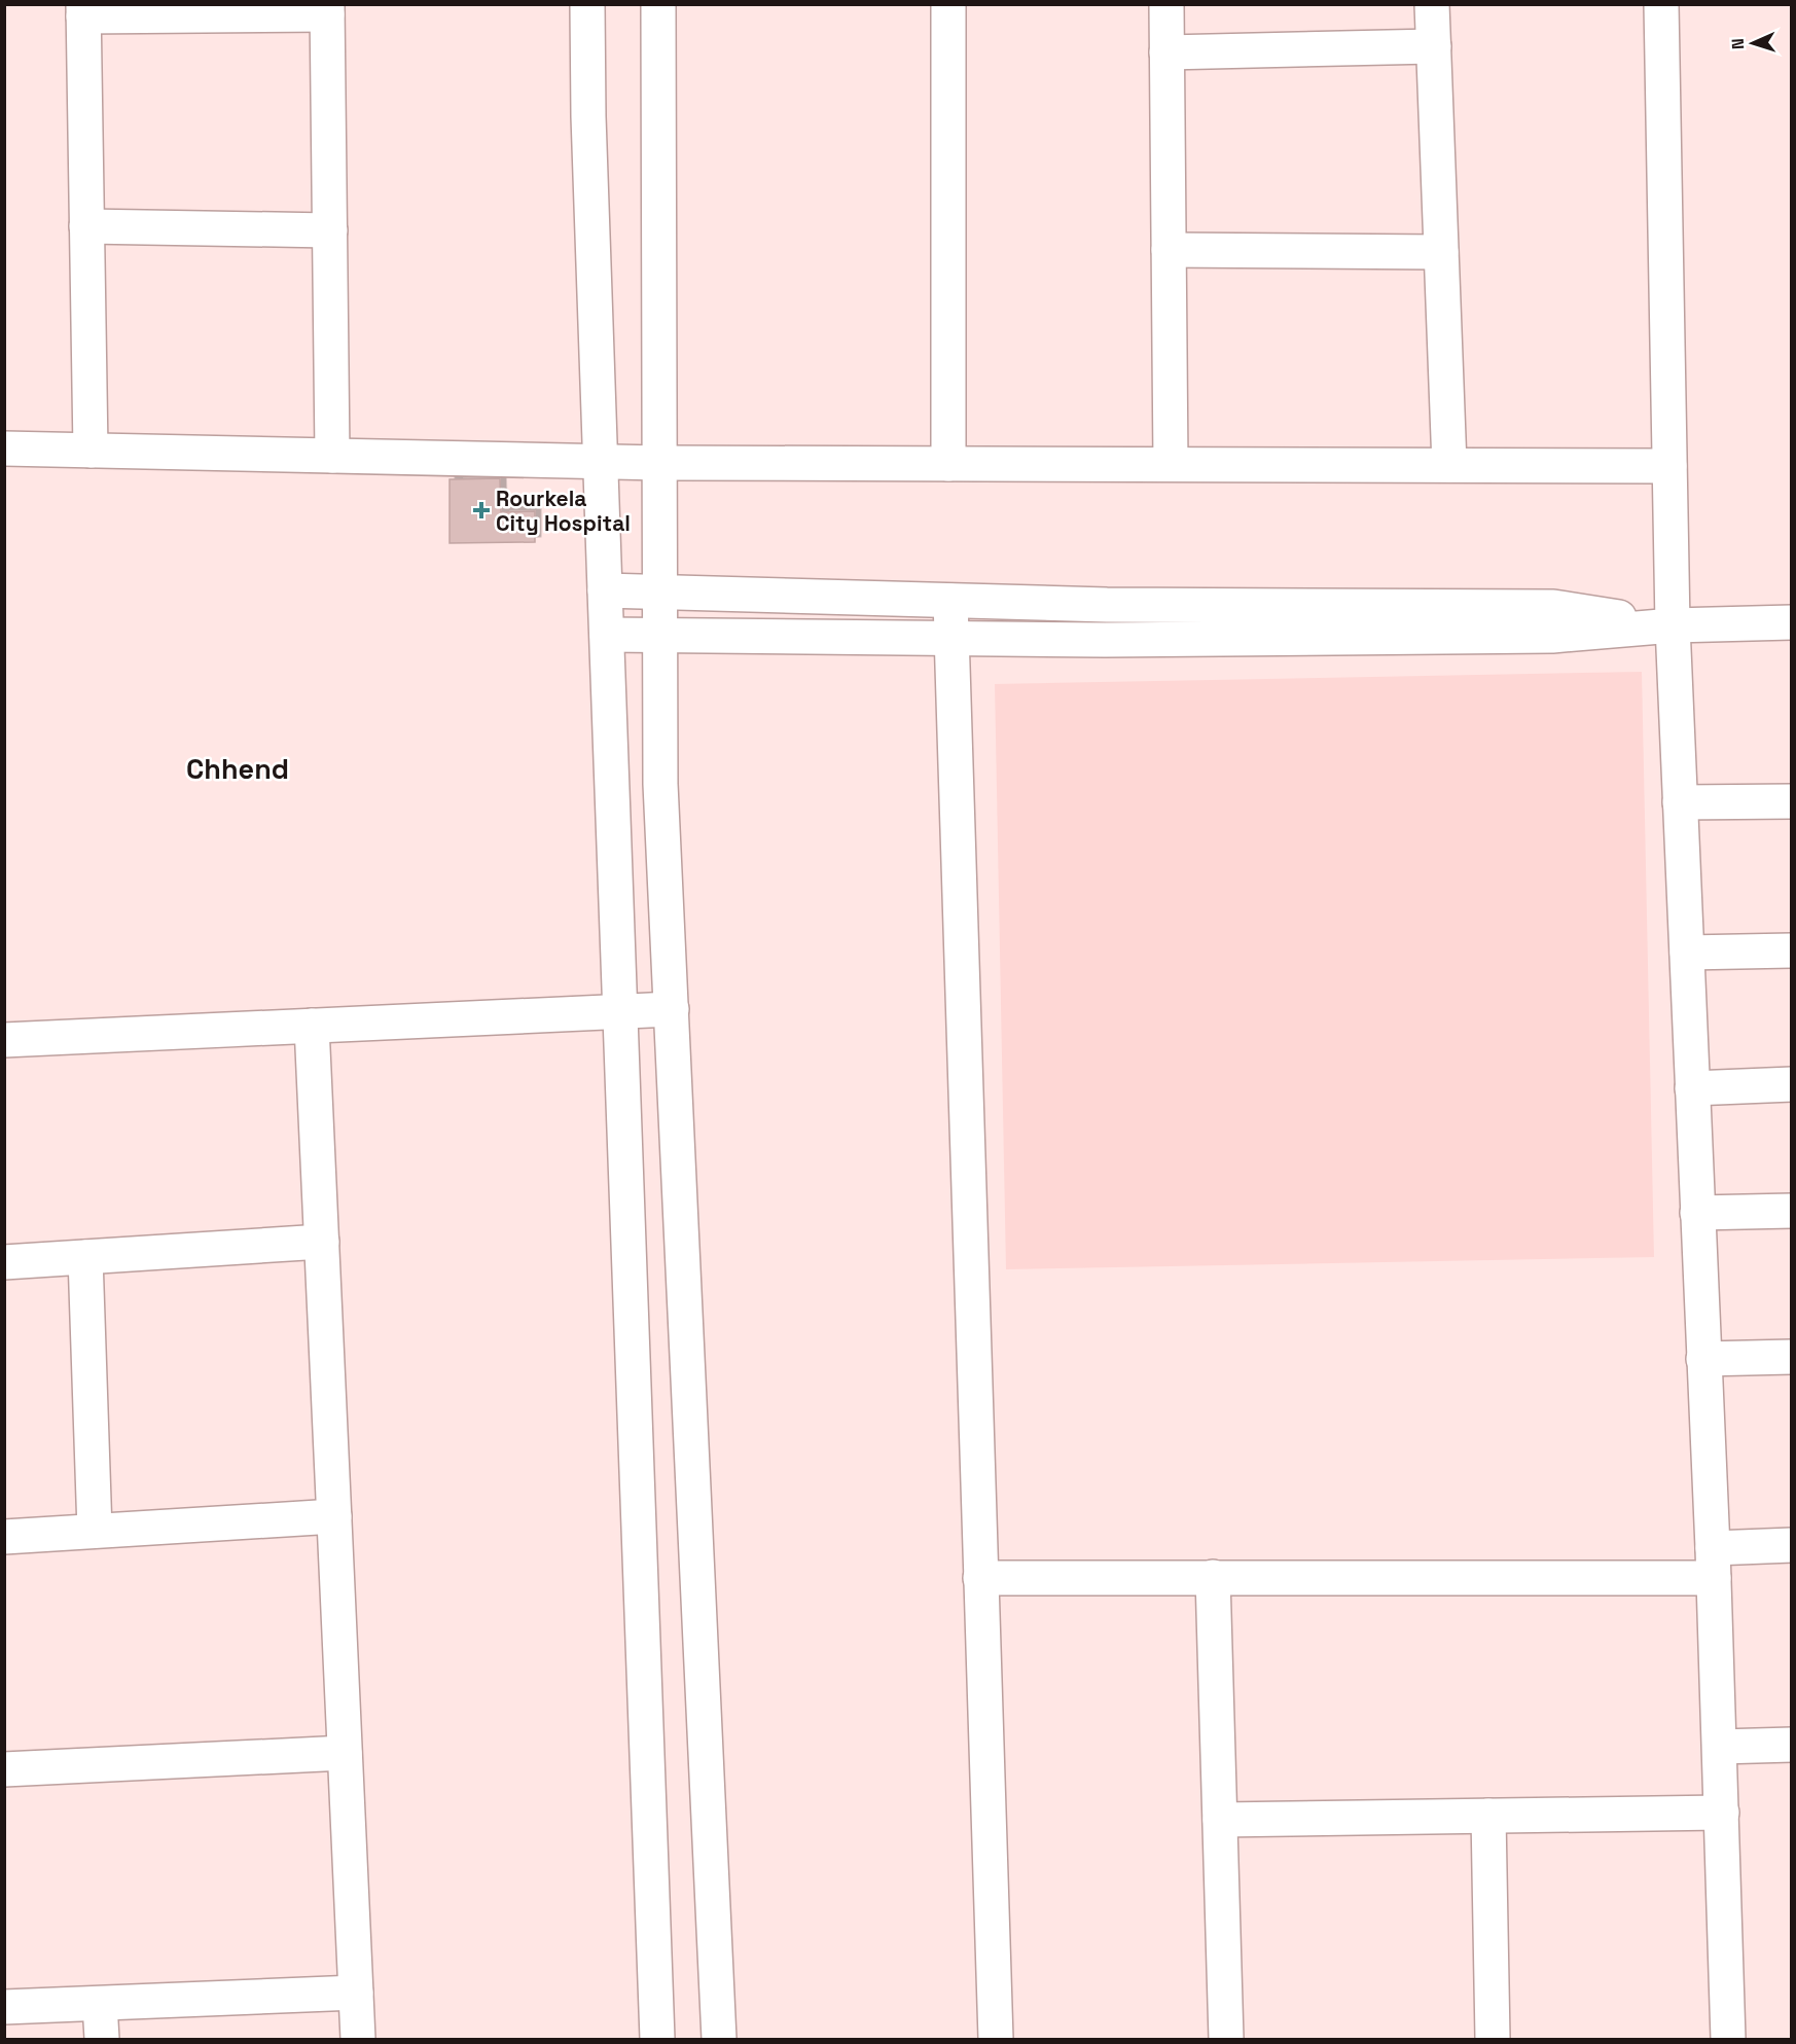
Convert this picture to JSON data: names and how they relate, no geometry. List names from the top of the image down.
{
  "districts": ["Chhend"],
  "places": {
    "health": ["Rourkela City Hospital"]
  },
  "north": "left"
}
